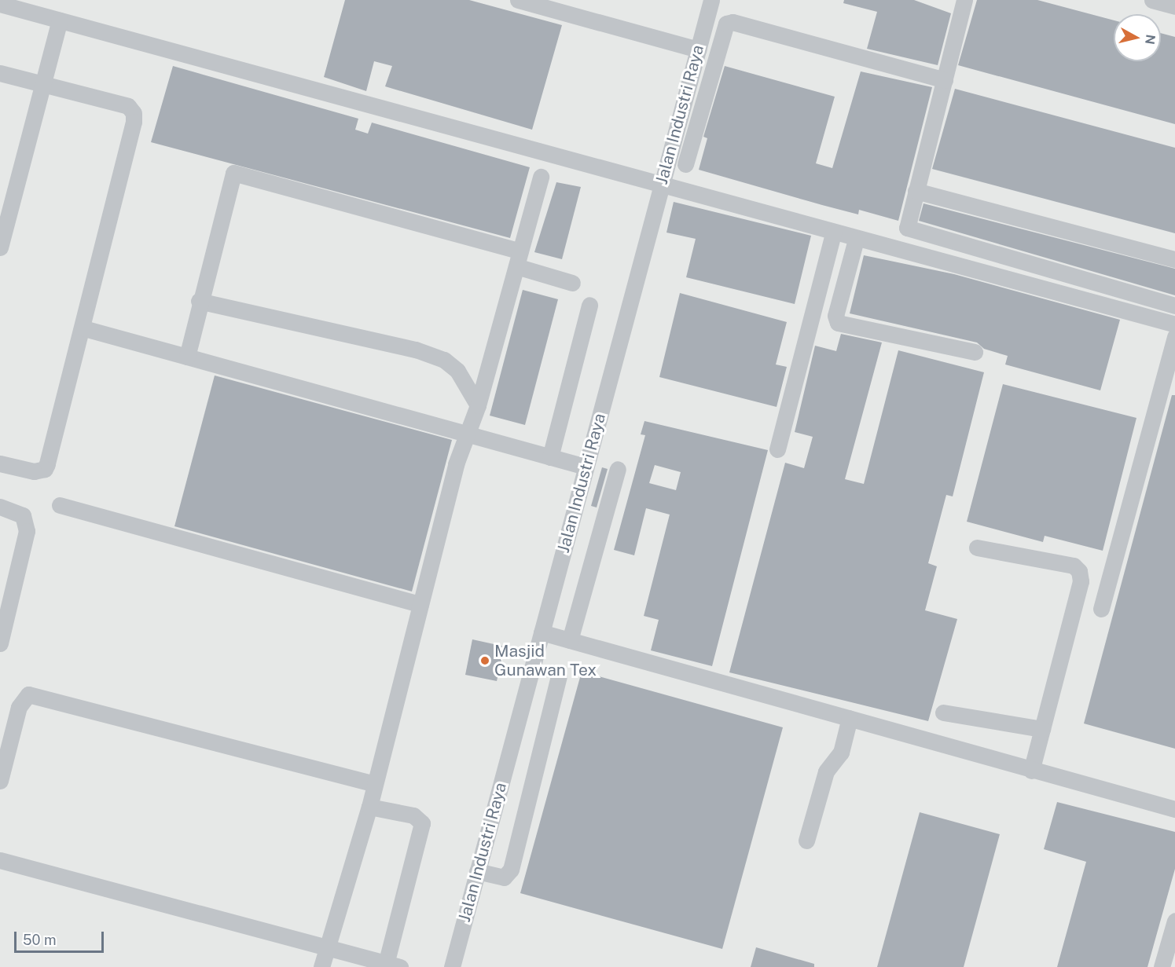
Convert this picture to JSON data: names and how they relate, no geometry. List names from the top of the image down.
{
  "streets": {
    "street": ["Jalan Industri Raya"]
  },
  "places": ["Masjid Gunawan Tex"],
  "scale_bar": "50 m",
  "north": "right"
}
